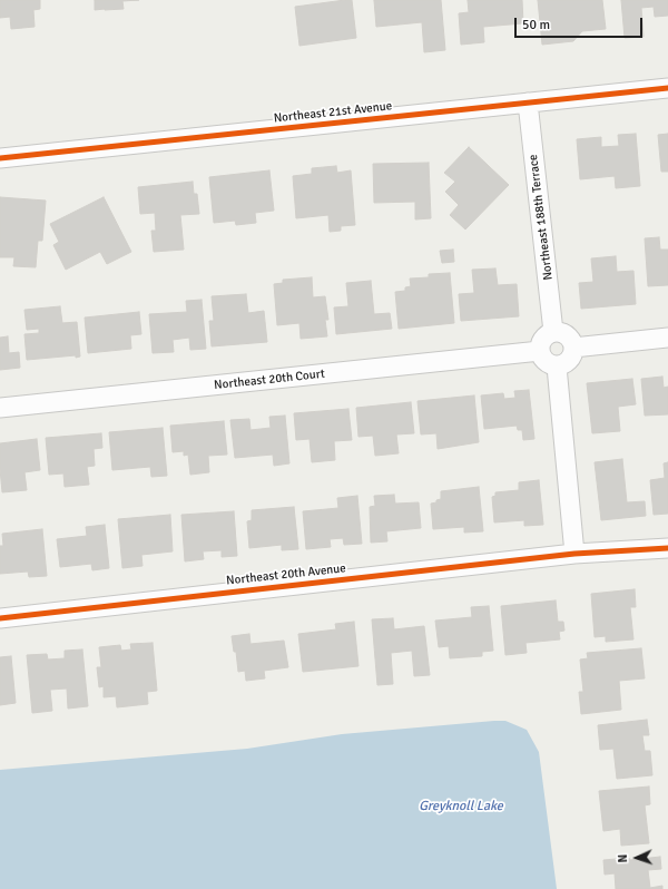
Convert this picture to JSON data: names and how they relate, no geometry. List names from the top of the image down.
{
  "streets": {
    "street": [
      "Northeast 21st Avenue",
      "Northeast 188th Terrace",
      "Northeast 20th Court",
      "Northeast 20th Avenue"
    ]
  },
  "crossings": [
    ["Northeast 21st Avenue", "Northeast 188th Terrace"],
    ["Northeast 188th Terrace", "Northeast 20th Court"]
  ],
  "water": ["Greyknoll Lake"],
  "scale_bar": "50 m",
  "north": "left"
}
